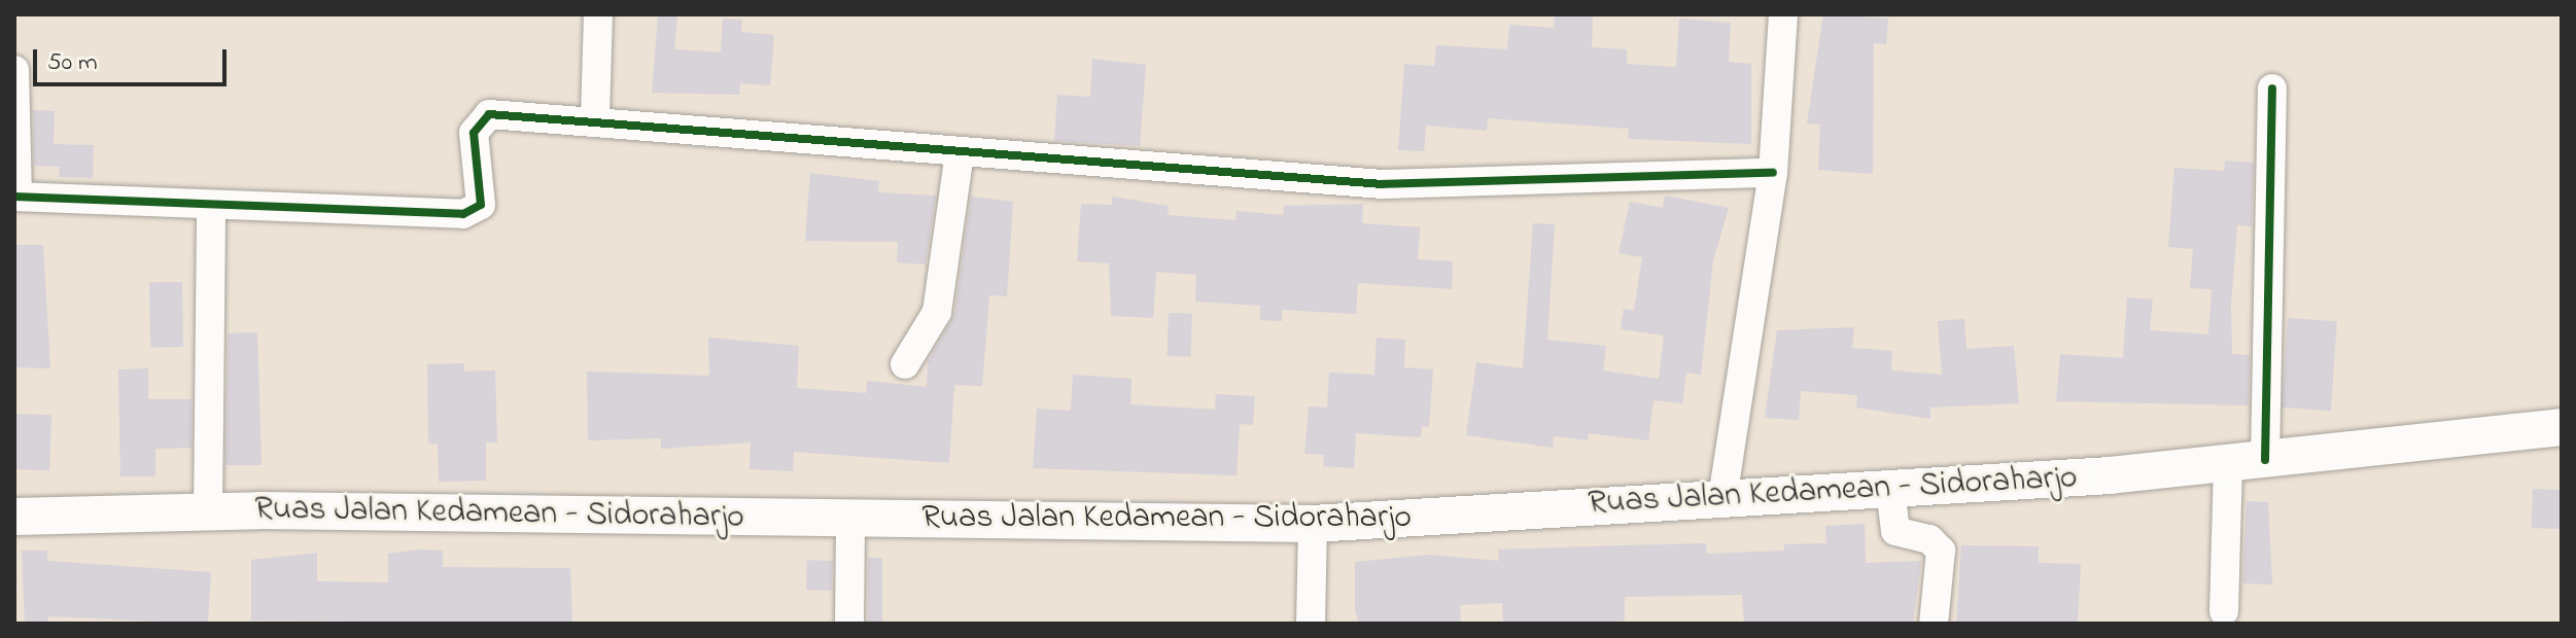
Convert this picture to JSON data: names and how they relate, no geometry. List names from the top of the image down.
{
  "streets": {
    "main road": ["Ruas Jalan Kedamean - Sidoraharjo"]
  },
  "scale_bar": "50 m"
}
